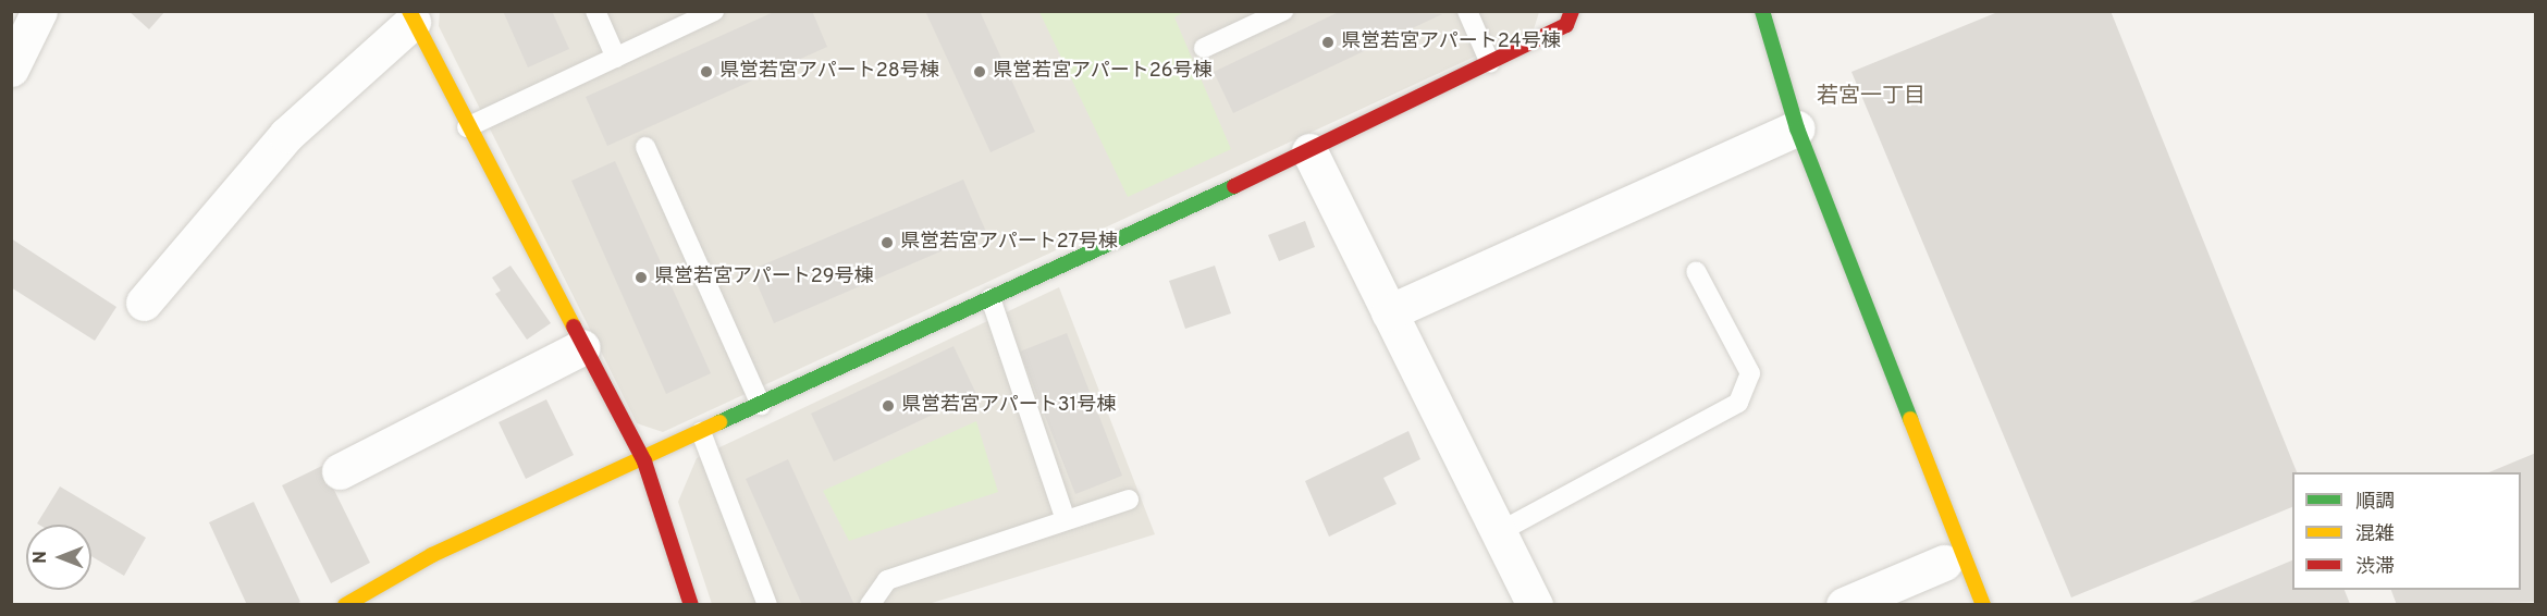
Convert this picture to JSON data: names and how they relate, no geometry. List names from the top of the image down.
{
  "districts": ["若宮一丁目"],
  "places": [
    "県営若宮アパート24号棟",
    "県営若宮アパート28号棟",
    "県営若宮アパート26号棟",
    "県営若宮アパート27号棟",
    "県営若宮アパート29号棟",
    "県営若宮アパート31号棟"
  ],
  "legend": ["順調", "混雑", "渋滞"],
  "north": "left"
}
